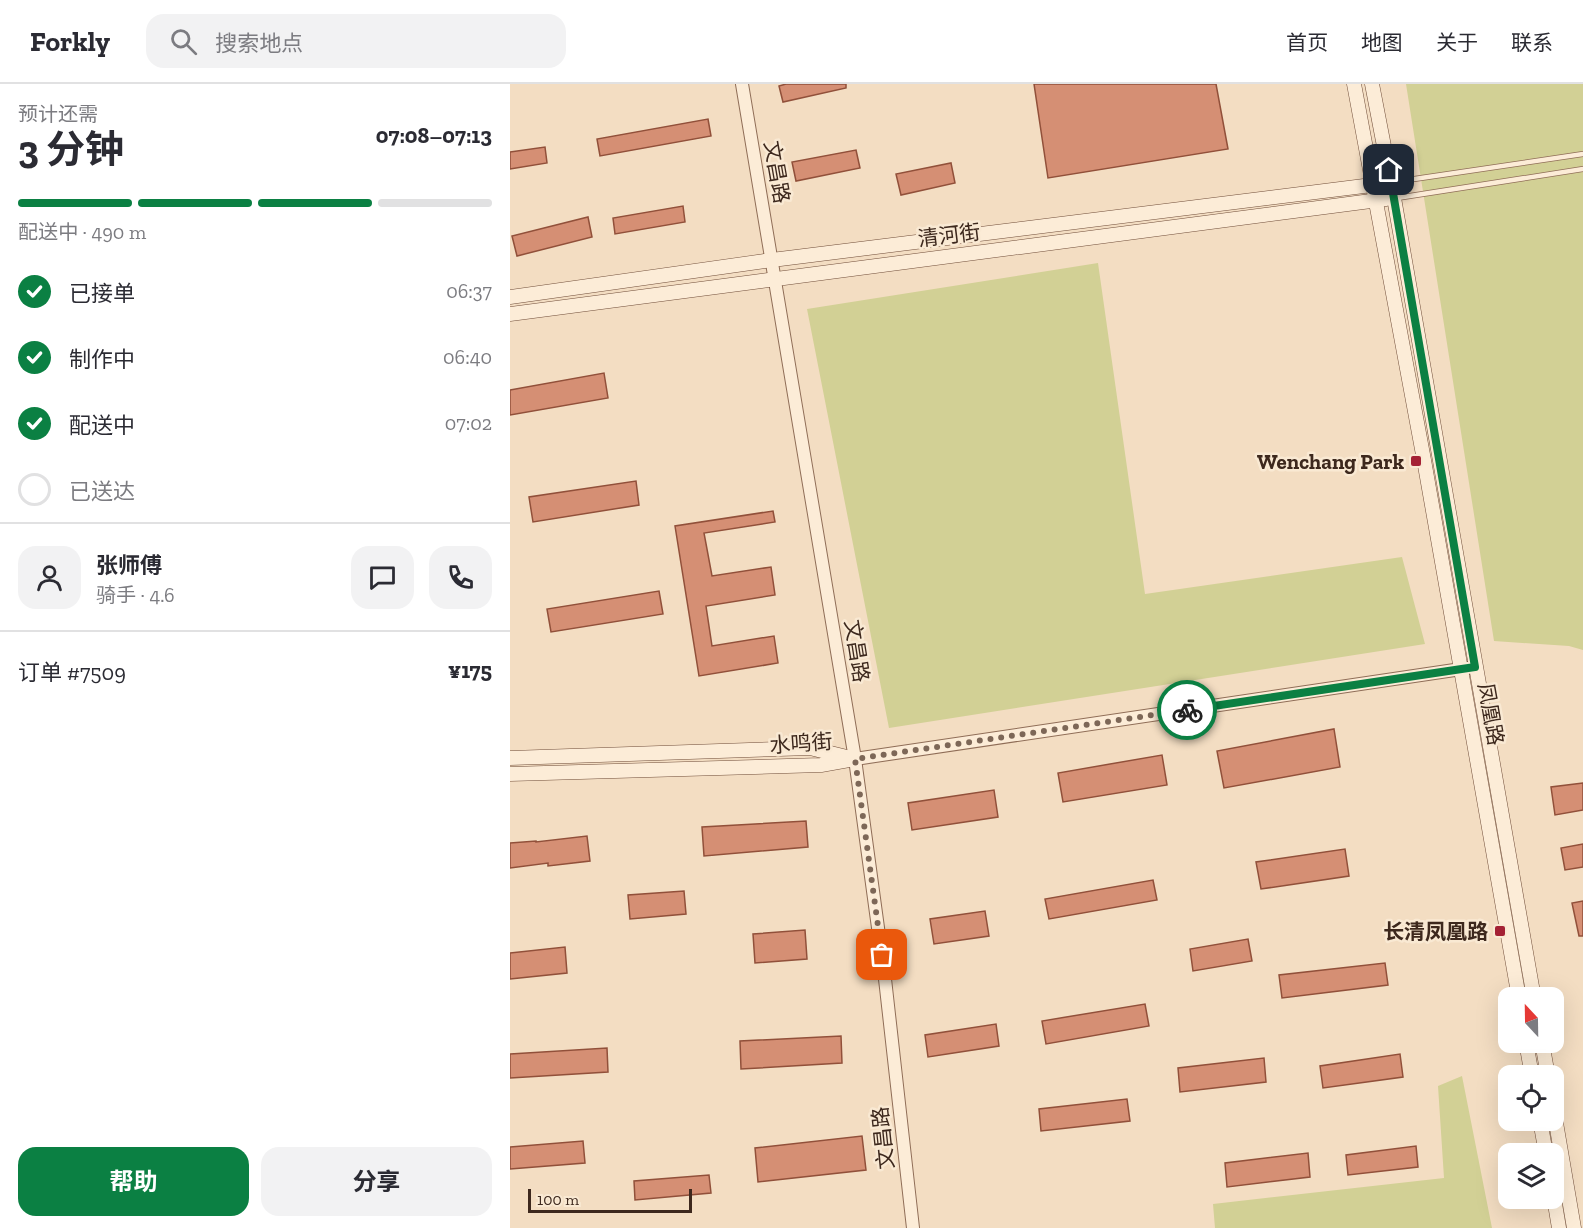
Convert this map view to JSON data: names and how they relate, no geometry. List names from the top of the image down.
{
  "streets": {
    "main road": ["清河街", "凤凰路", "水鸣街"],
    "street": ["文昌路"]
  },
  "crossings": [
    ["文昌路", "清河街"],
    ["文昌路", "水鸣街"],
    ["清河街", "凤凰路"]
  ],
  "places": {
    "transit": ["Wenchang Park", "长清凤凰路"]
  },
  "scale_bar": "100 m",
  "north": "top",
  "page": {
    "header": "Forkly",
    "search": "搜索地点",
    "nav": [
      "首页",
      "地图",
      "关于",
      "联系"
    ],
    "heading": ["3 分钟", "预计还需", "07:08–07:13"],
    "panel": [
      "张师傅",
      "骑手 · 4.6",
      "订单 #7509",
      "¥175"
    ],
    "bar": "配送中 · 490 m",
    "list": [
      ["已接单", "06:37"],
      ["制作中", "06:40"],
      ["配送中", "07:02"],
      "已送达"
    ],
    "buttons": ["帮助", "分享"],
    "scale": "100 m"
  }
}
